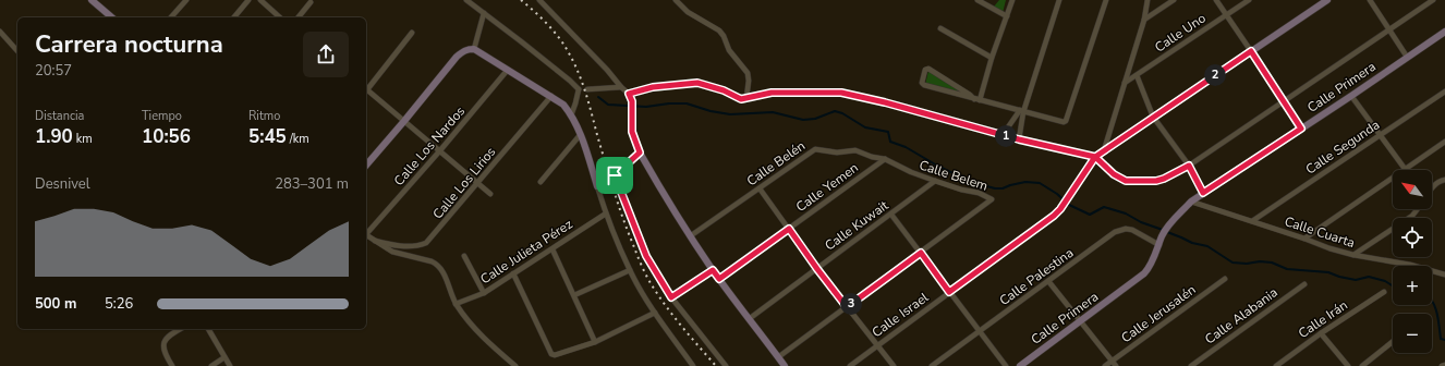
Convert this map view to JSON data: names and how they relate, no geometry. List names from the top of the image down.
{
  "streets": {
    "street": [
      "Calle Uno",
      "Calle Primera",
      "Calle Los Nardos",
      "Calle Segunda",
      "Calle Belén",
      "Calle Belem",
      "Calle Los Lirios",
      "Calle Yemen",
      "Calle Kuwait",
      "Calle Cuarta",
      "Calle Julieta Pérez",
      "Calle Palestina",
      "Calle Jerusalén",
      "Calle Israel",
      "Calle Alabania",
      "Calle Irán"
    ]
  },
  "crossings": [
    ["Calle Primera", "Calle Cuarta"],
    ["Calle Primera", "Calle Palestina"],
    ["Calle Segunda", "Calle Cuarta"],
    ["Calle Belén", "Calle Belem"],
    ["Calle Belén", "Calle Yemen"],
    ["Calle Belem", "Calle Yemen"],
    ["Calle Belem", "Calle Kuwait"]
  ],
  "north": "top left",
  "page": {
    "heading": ["Carrera nocturna", "20:57"],
    "pins": ["2", "1", "3"],
    "stats": [
      ["Distancia", "1.90 km"],
      ["Tiempo", "10:56"],
      ["Ritmo", "5:45 /km"]
    ],
    "chart": ["Desnivel", "283–301 m"],
    "map_buttons": ["+", "−"],
    "list": [
      {
        "name": "500 m",
        "note": "5:26"
      }
    ]
  }
}
